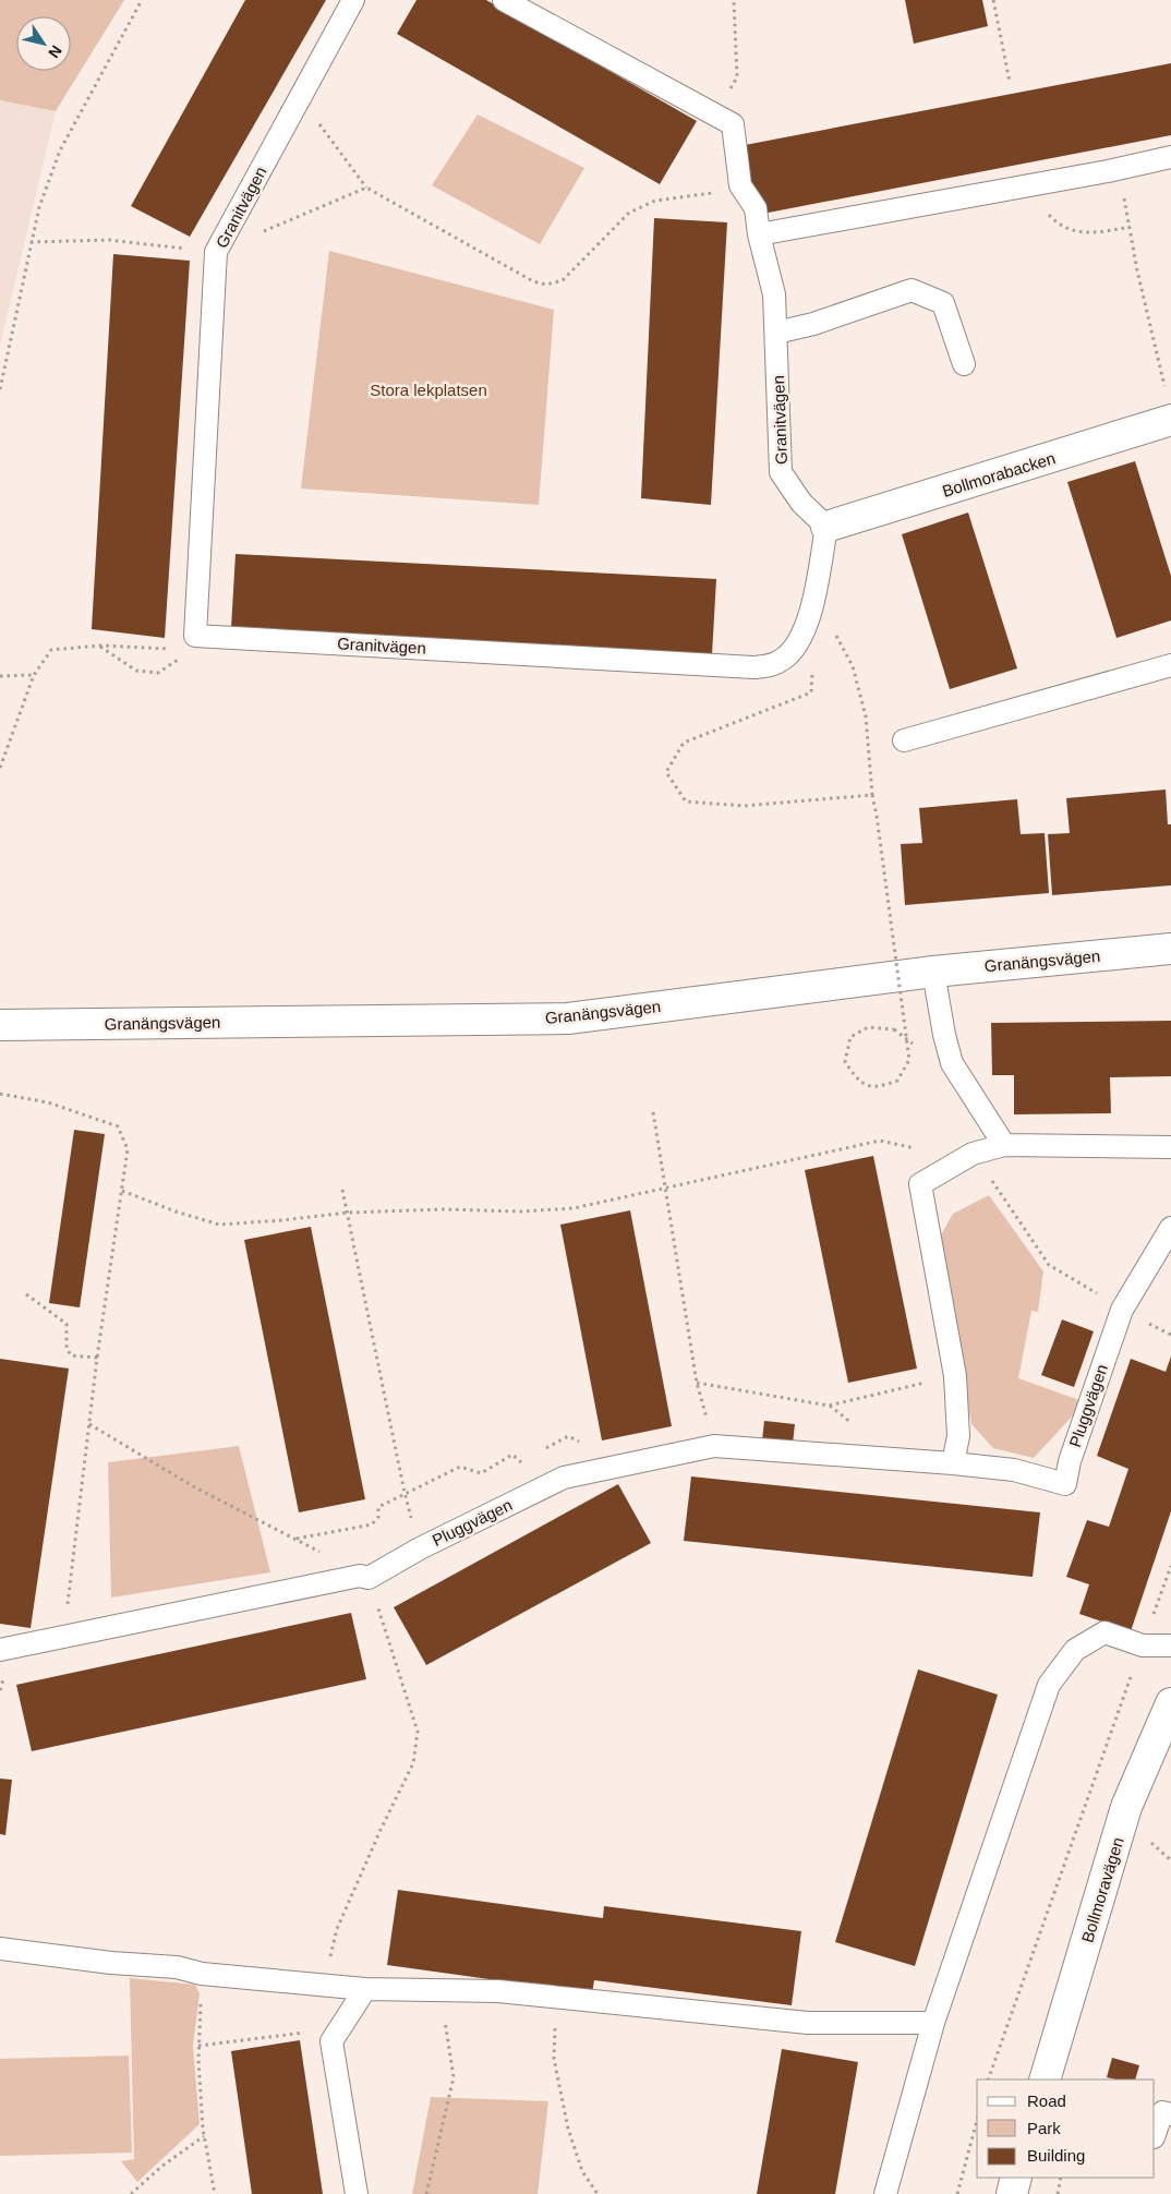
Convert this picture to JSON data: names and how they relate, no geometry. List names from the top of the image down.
{
  "streets": {
    "street": ["Bollmorabacken", "Granängsvägen", "Bollmoravägen"],
    "lane": ["Granitvägen", "Pluggvägen"]
  },
  "crossings": [
    ["Granitvägen", "Bollmorabacken"]
  ],
  "parks": ["Stora lekplatsen"],
  "legend": ["Road", "Park", "Building"],
  "north": "bottom right"
}
